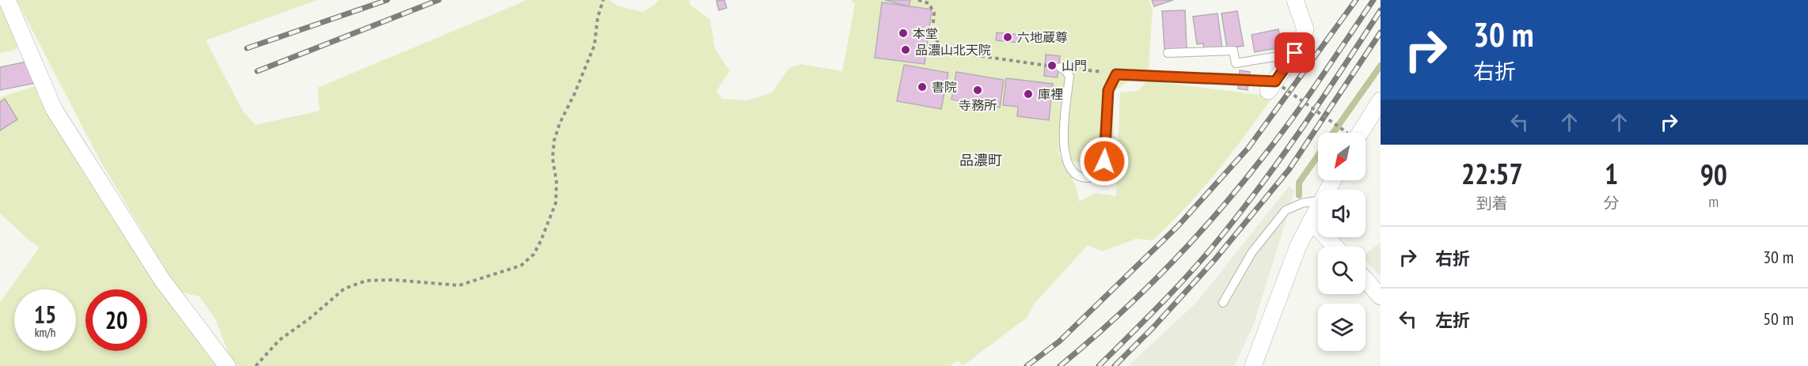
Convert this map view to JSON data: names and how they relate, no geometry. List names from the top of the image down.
{
  "districts": ["品濃町"],
  "places": [
    "本堂",
    "六地蔵尊",
    "品濃山北天院",
    "山門",
    "書院",
    "寺務所",
    "庫裡"
  ],
  "north": "bottom left",
  "page": {
    "turn": ["30 m", "右折"],
    "eta": [
      "22:57",
      "到着",
      "1",
      "分",
      "90",
      "m"
    ],
    "list": [
      {
        "name": "右折",
        "value": "30 m"
      },
      {
        "name": "左折",
        "value": "50 m"
      }
    ],
    "speed": "15 km/h",
    "limit": "20"
  }
}
